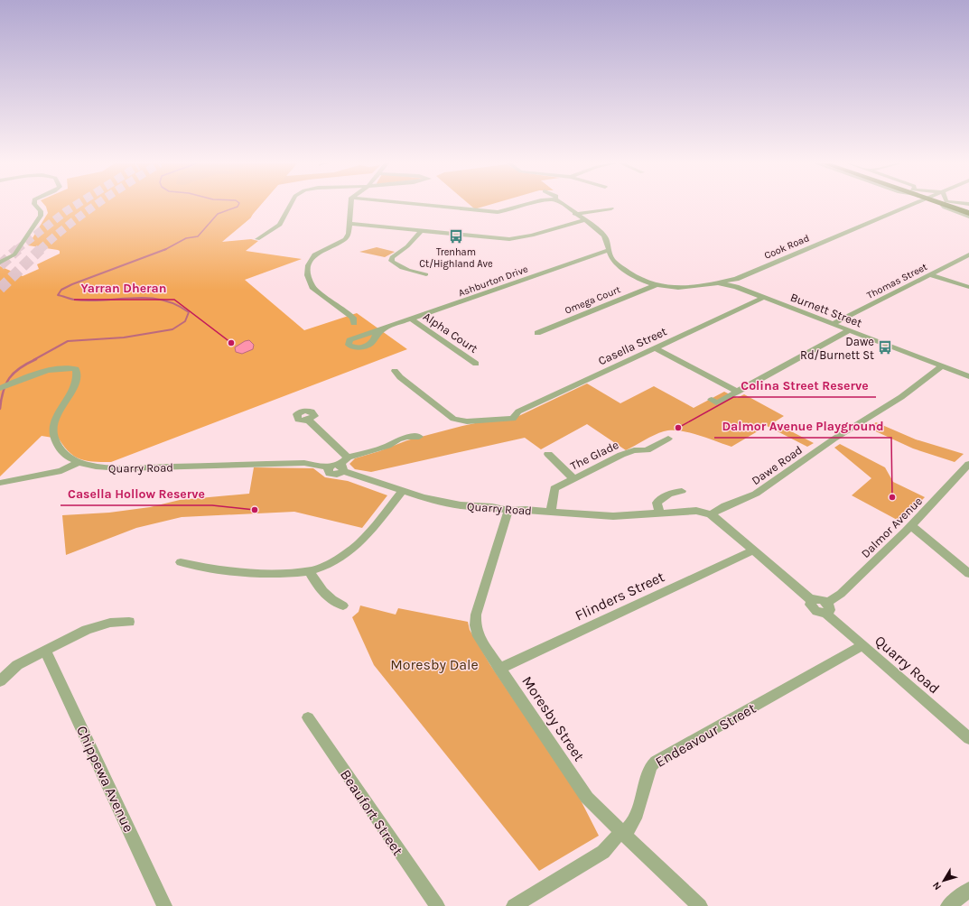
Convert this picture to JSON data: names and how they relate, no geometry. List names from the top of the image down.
{
  "streets": {
    "street": [
      "Cook Road",
      "Ashburton Drive",
      "Thomas Street",
      "Omega Court",
      "Burnett Street",
      "Alpha Court",
      "Casella Street",
      "The Glade",
      "Dawe Road",
      "Quarry Road",
      "Dalmor Avenue",
      "Flinders Street",
      "Moresby Street",
      "Endeavour Street",
      "Chippewa Avenue",
      "Beaufort Street"
    ]
  },
  "crossings": [
    ["Cook Road", "Omega Court"],
    ["Cook Road", "Burnett Street"],
    ["Ashburton Drive", "Alpha Court"],
    ["Thomas Street", "Burnett Street"],
    ["Burnett Street", "Casella Street"],
    ["Burnett Street", "Dawe Road"],
    ["The Glade", "Quarry Road"],
    ["Dawe Road", "Quarry Road"],
    ["Quarry Road", "Dalmor Avenue"],
    ["Quarry Road", "Flinders Street"],
    ["Quarry Road", "Moresby Street"],
    ["Quarry Road", "Endeavour Street"],
    ["Flinders Street", "Moresby Street"],
    ["Moresby Street", "Endeavour Street"]
  ],
  "parks": ["Moresby Dale"],
  "places": {
    "bus stop": ["Trenham Ct/Highland Ave", "Dawe Rd/Burnett St"],
    "other": [
      "Yarran Dheran",
      "Colina Street Reserve",
      "Dalmor Avenue Playground",
      "Casella Hollow Reserve"
    ]
  },
  "north": "bottom left"
}
